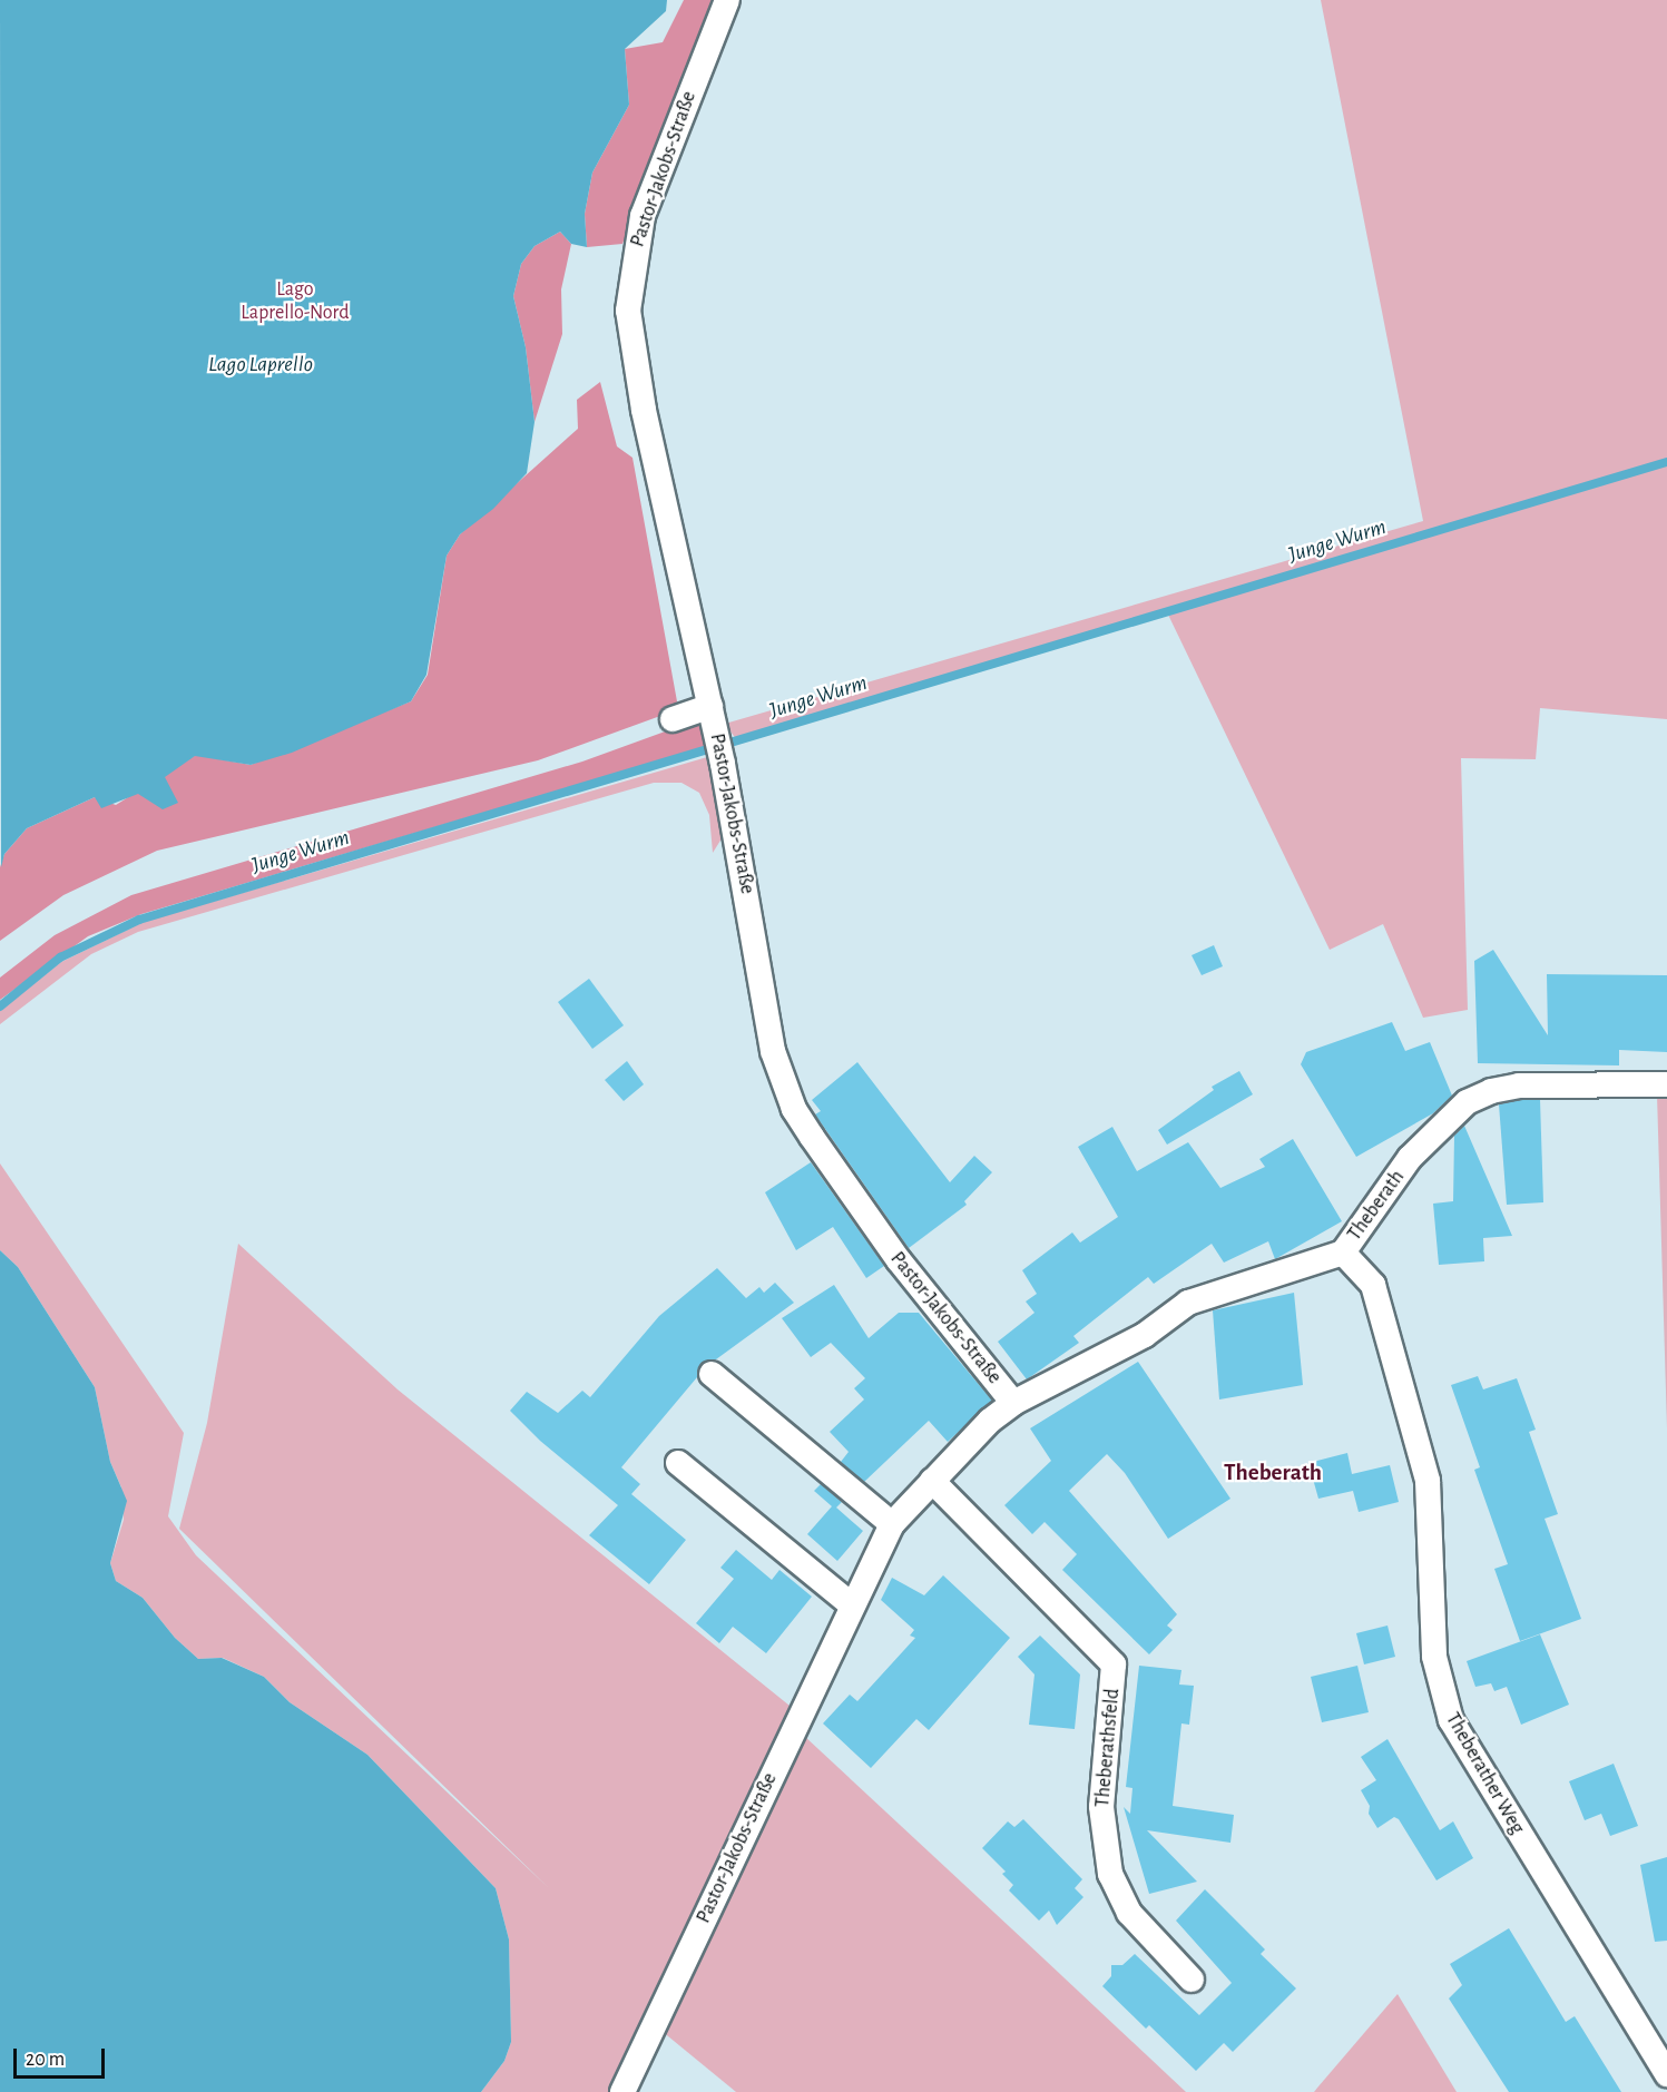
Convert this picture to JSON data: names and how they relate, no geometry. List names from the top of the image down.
{
  "streets": {
    "street": [
      "Pastor-Jakobs-Straße",
      "Theberath",
      "Theberathsfeld",
      "Theberather Weg"
    ]
  },
  "crossings": [
    ["Pastor-Jakobs-Straße", "Theberath"],
    ["Pastor-Jakobs-Straße", "Theberathsfeld"],
    ["Theberath", "Theberather Weg"]
  ],
  "districts": ["Theberath"],
  "water": ["Lago Laprello", "Junge Wurm"],
  "parks": ["Lago Laprello-Nord"],
  "scale_bar": "20 m"
}
